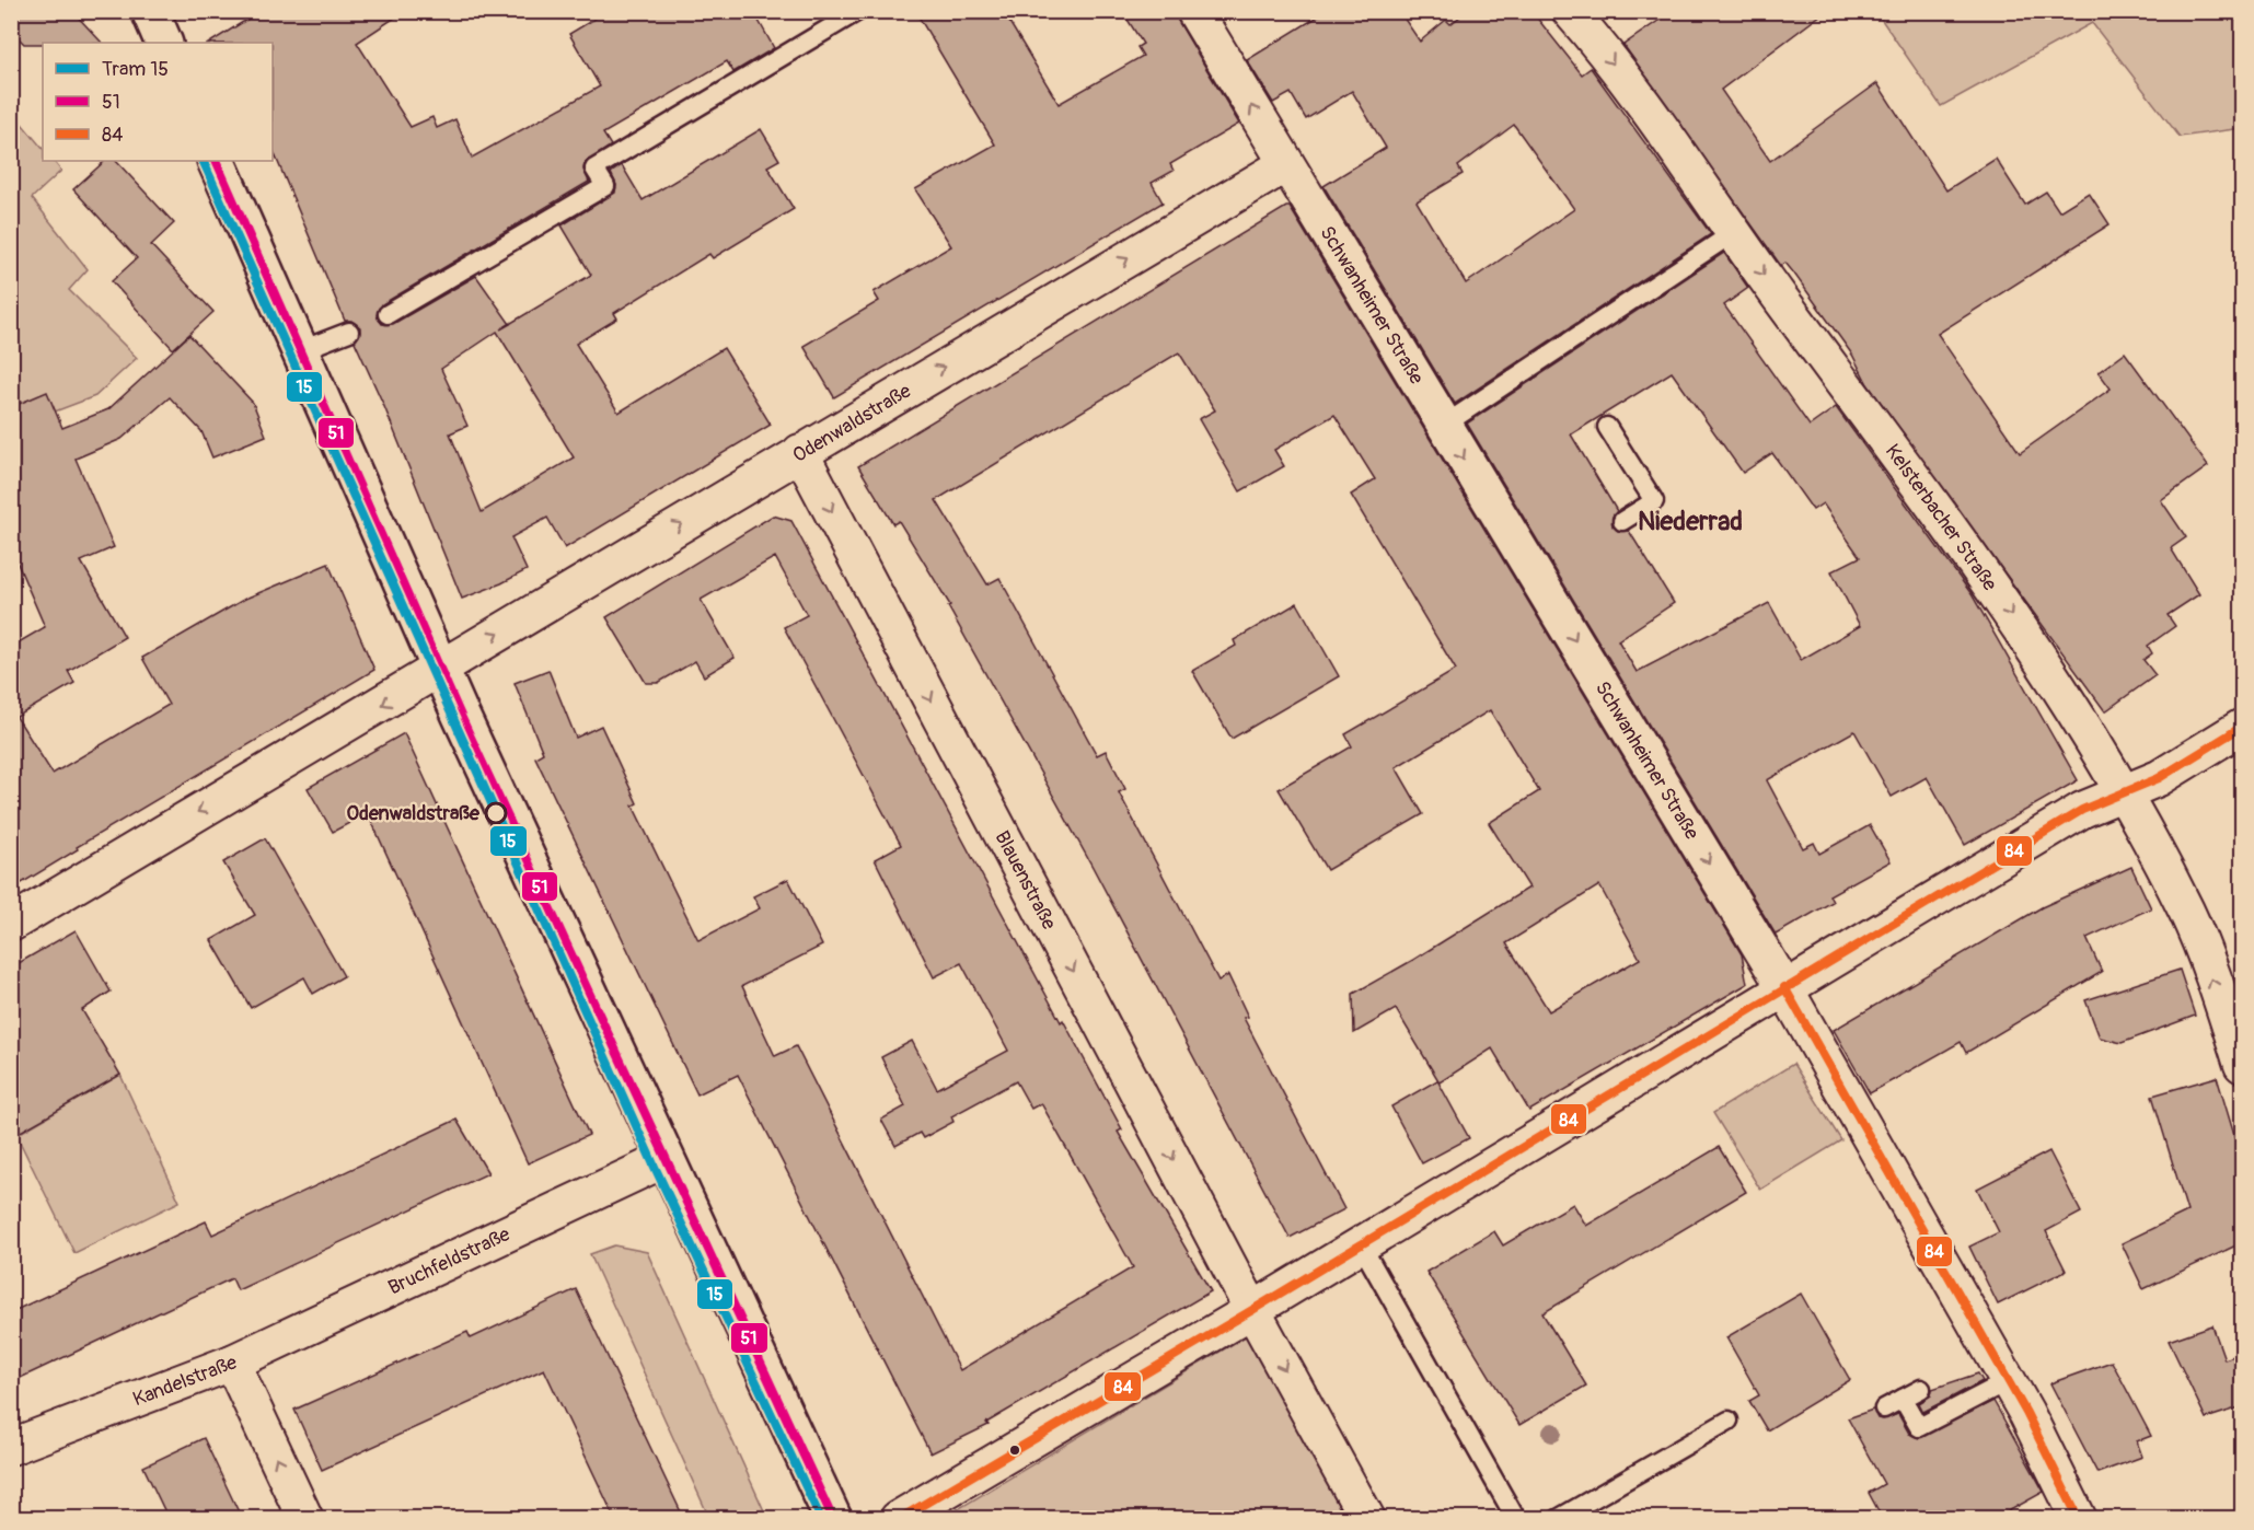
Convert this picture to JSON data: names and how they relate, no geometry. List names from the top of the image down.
{
  "streets": {
    "street": [
      "Schwanheimer Straße",
      "Odenwaldstraße",
      "Kelsterbacher Straße",
      "Blauenstraße",
      "Bruchfeldstraße",
      "Kandelstraße"
    ]
  },
  "crossings": [
    ["Schwanheimer Straße", "Odenwaldstraße"],
    ["Odenwaldstraße", "Blauenstraße"],
    ["Bruchfeldstraße", "Kandelstraße"]
  ],
  "one_way": ["Blauenstraße", "Kandelstraße"],
  "districts": ["Niederrad"],
  "places": ["Odenwaldstraße"],
  "lines": ["tram line 15", "transit line 51", "transit line 84"],
  "legend": ["Tram 15", "51", "84"]
}
